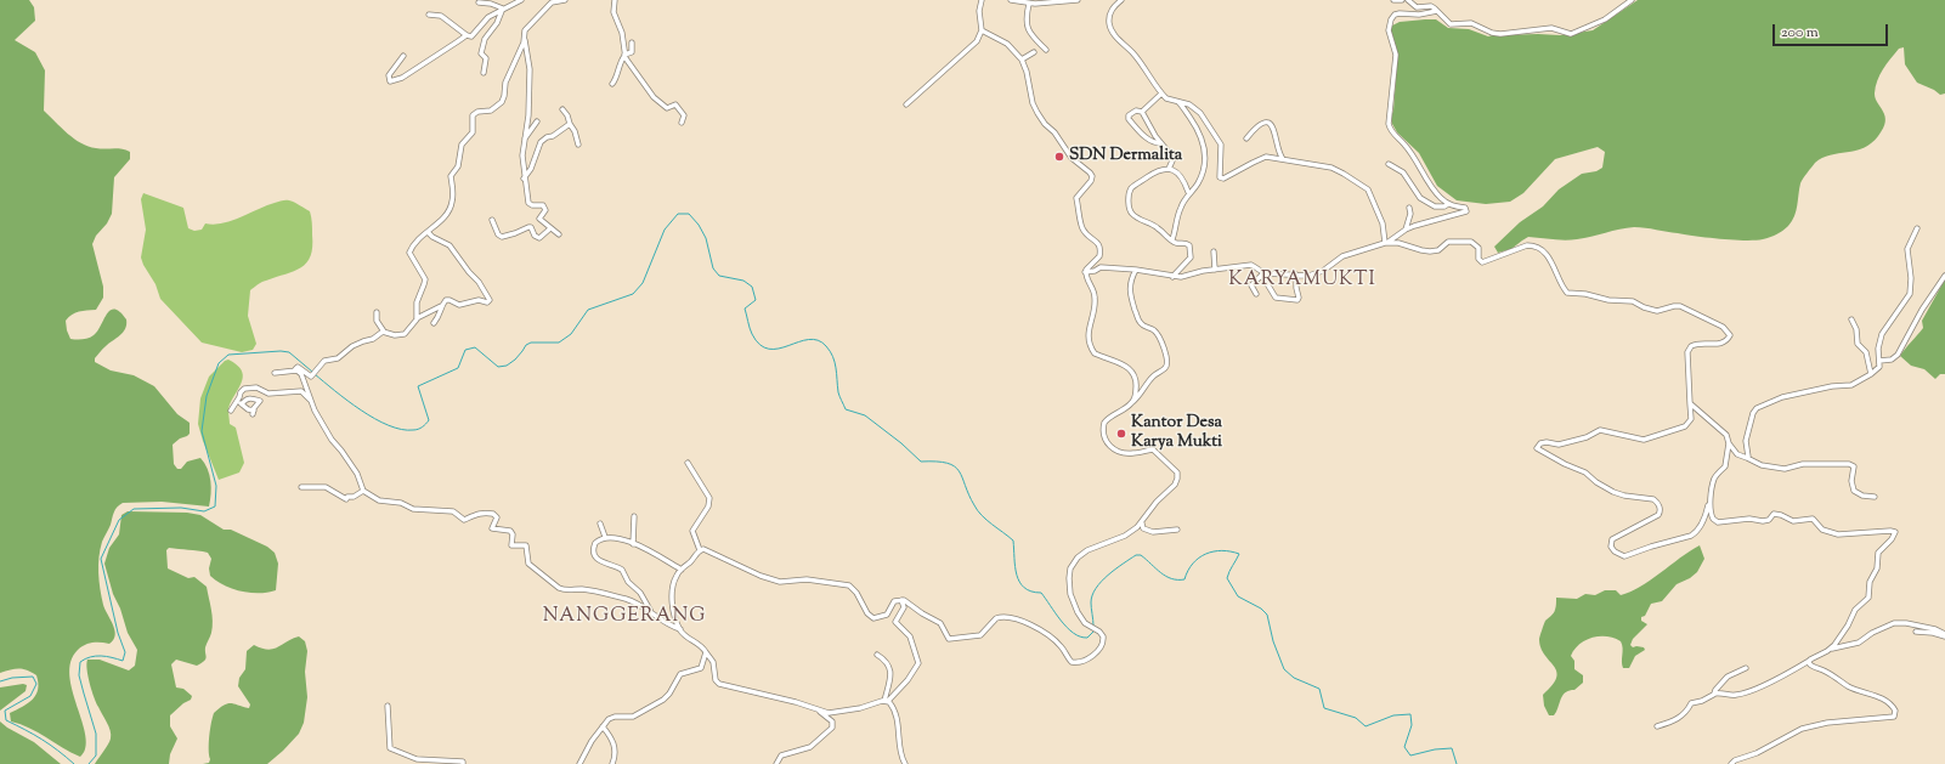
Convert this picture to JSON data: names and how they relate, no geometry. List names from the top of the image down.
{
  "districts": ["KARYAMUKTI", "NANGGERANG"],
  "places": ["SDN Dermalita", "Kantor Desa Karya Mukti"],
  "scale_bar": "200 m"
}
